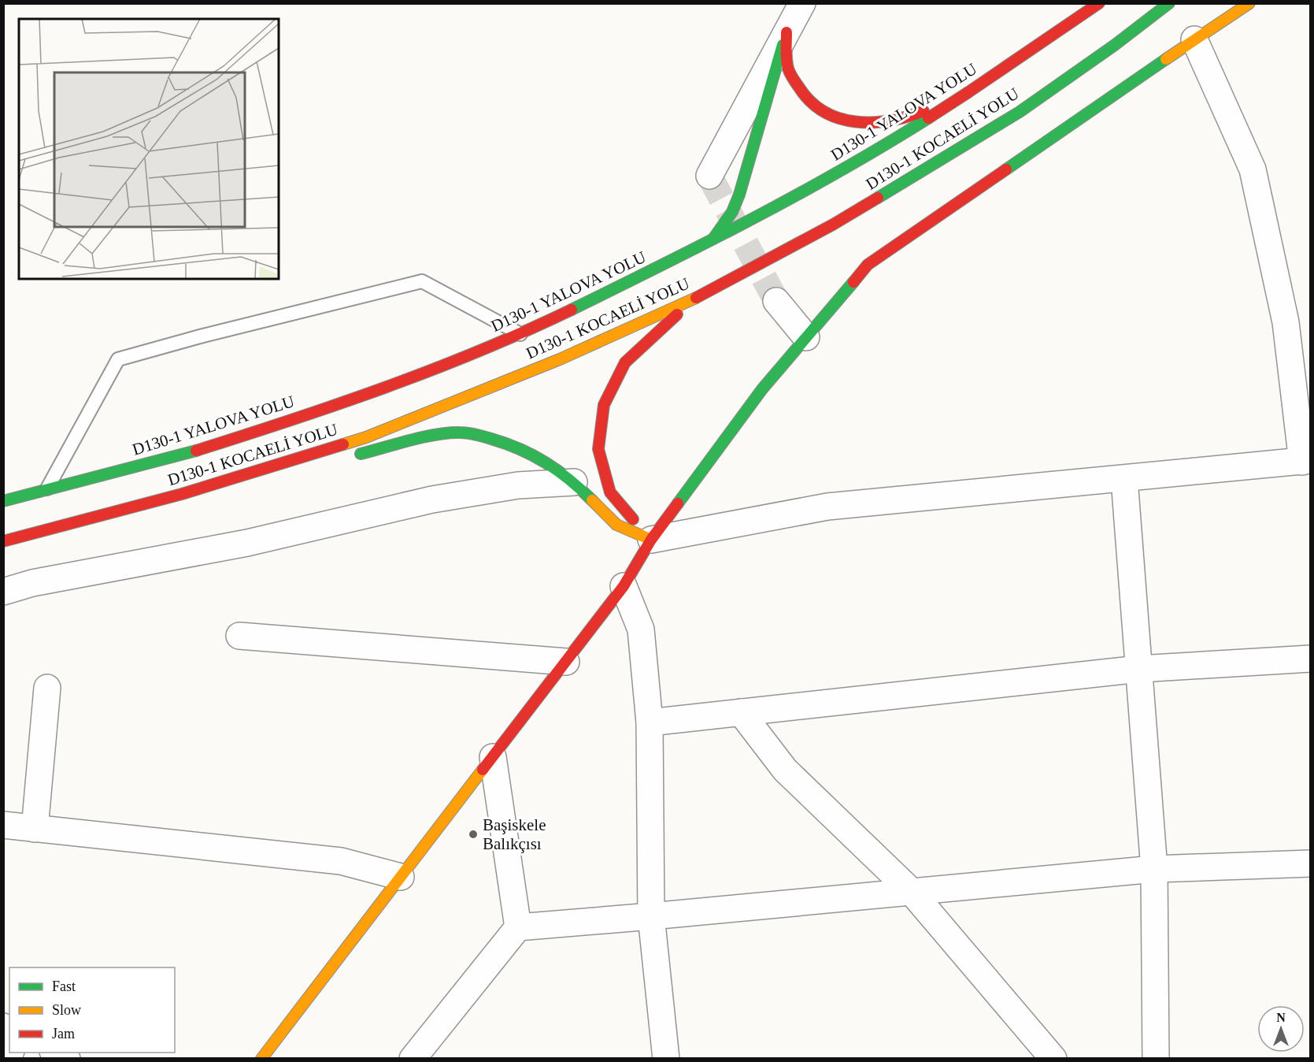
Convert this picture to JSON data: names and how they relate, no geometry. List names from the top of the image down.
{
  "streets": {
    "main road": ["D130-1 YALOVA YOLU", "D130-1 KOCAELİ YOLU"]
  },
  "places": ["Başiskele Balıkçısı"],
  "legend": ["Fast", "Slow", "Jam"],
  "north": "top"
}
